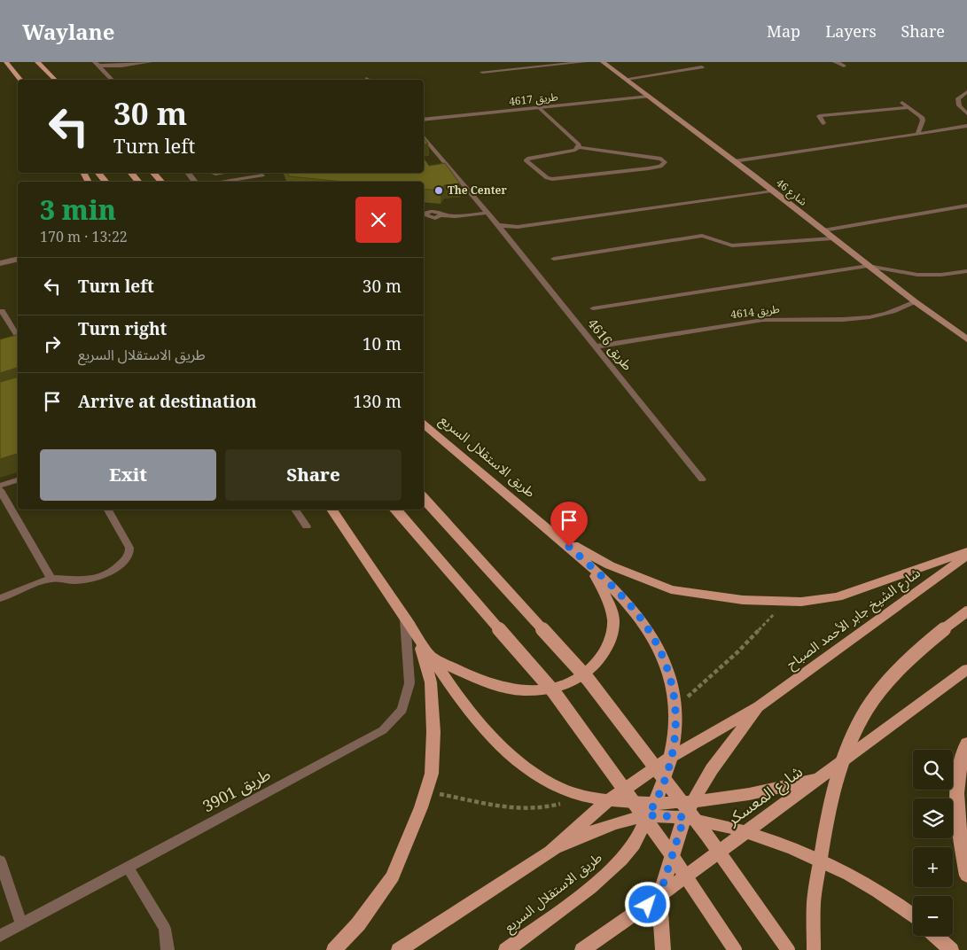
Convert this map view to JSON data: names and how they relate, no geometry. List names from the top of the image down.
{
  "streets": {
    "main road": ["طريق الاستقلال السريع", "شارع الشيخ جابر الأحمد الصباح", "شارع المعسكر"],
    "street": ["طريق 4617", "شارع 46"],
    "lane": ["طريق 4614", "طريق 4616", "طريق 3901"]
  },
  "crossings": [
    ["طريق 4617", "شارع 46"],
    ["شارع 46", "طريق 4614"],
    ["طريق 4614", "طريق 4616"]
  ],
  "places": ["The Center"],
  "page": {
    "header": "Waylane",
    "nav": ["Map", "Layers", "Share"],
    "turn": ["30 m", "Turn left"],
    "heading": ["3 min", "170 m · 13:22"],
    "list": [
      {
        "name": "Turn left",
        "value": "30 m"
      },
      {
        "name": "Turn right",
        "note": "طريق الاستقلال السريع",
        "value": "10 m"
      },
      {
        "name": "Arrive at destination",
        "value": "130 m"
      }
    ],
    "buttons": ["Exit", "Share"],
    "map_buttons": ["+", "−"]
  }
}
